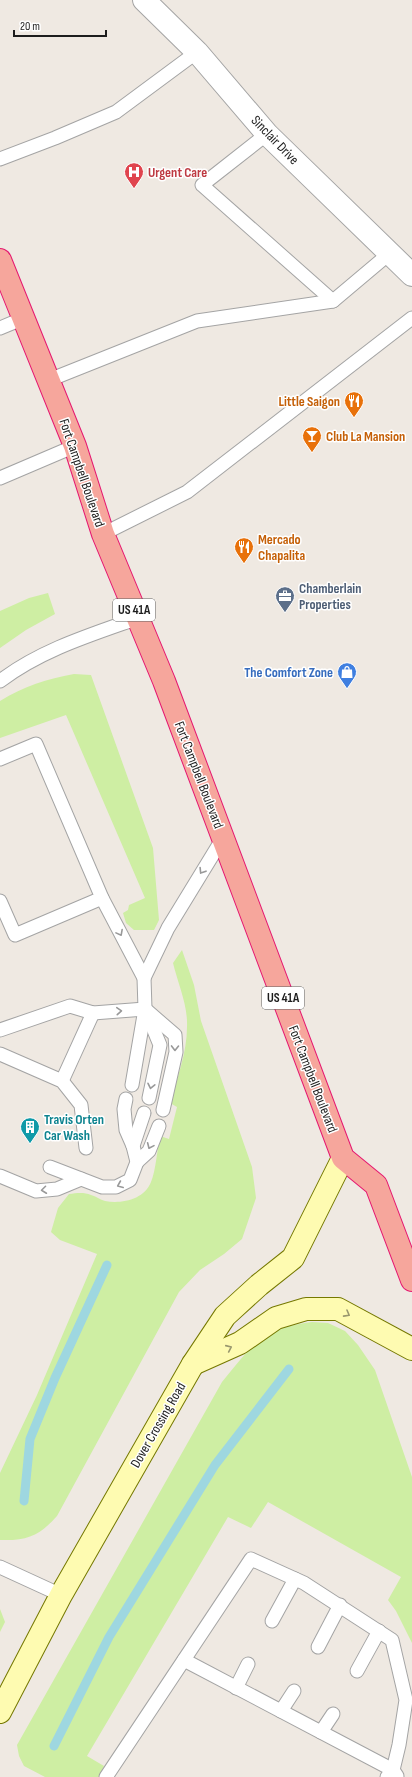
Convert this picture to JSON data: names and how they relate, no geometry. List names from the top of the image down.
{
  "streets": {
    "highway": ["Fort Campbell Boulevard", "US 41A"],
    "main road": ["Dover Crossing Road"],
    "street": ["Sinclair Drive"]
  },
  "crossings": [
    ["Fort Campbell Boulevard", "Dover Crossing Road"]
  ],
  "places": {
    "hospital": ["Urgent Care"],
    "restaurant": ["Little Saigon", "Mercado Chapalita"],
    "bar": ["Club La Mansion"],
    "office": ["Chamberlain Properties"],
    "shop": ["The Comfort Zone"],
    "building": ["Travis Orten Car Wash"]
  },
  "scale_bar": "20 m"
}
